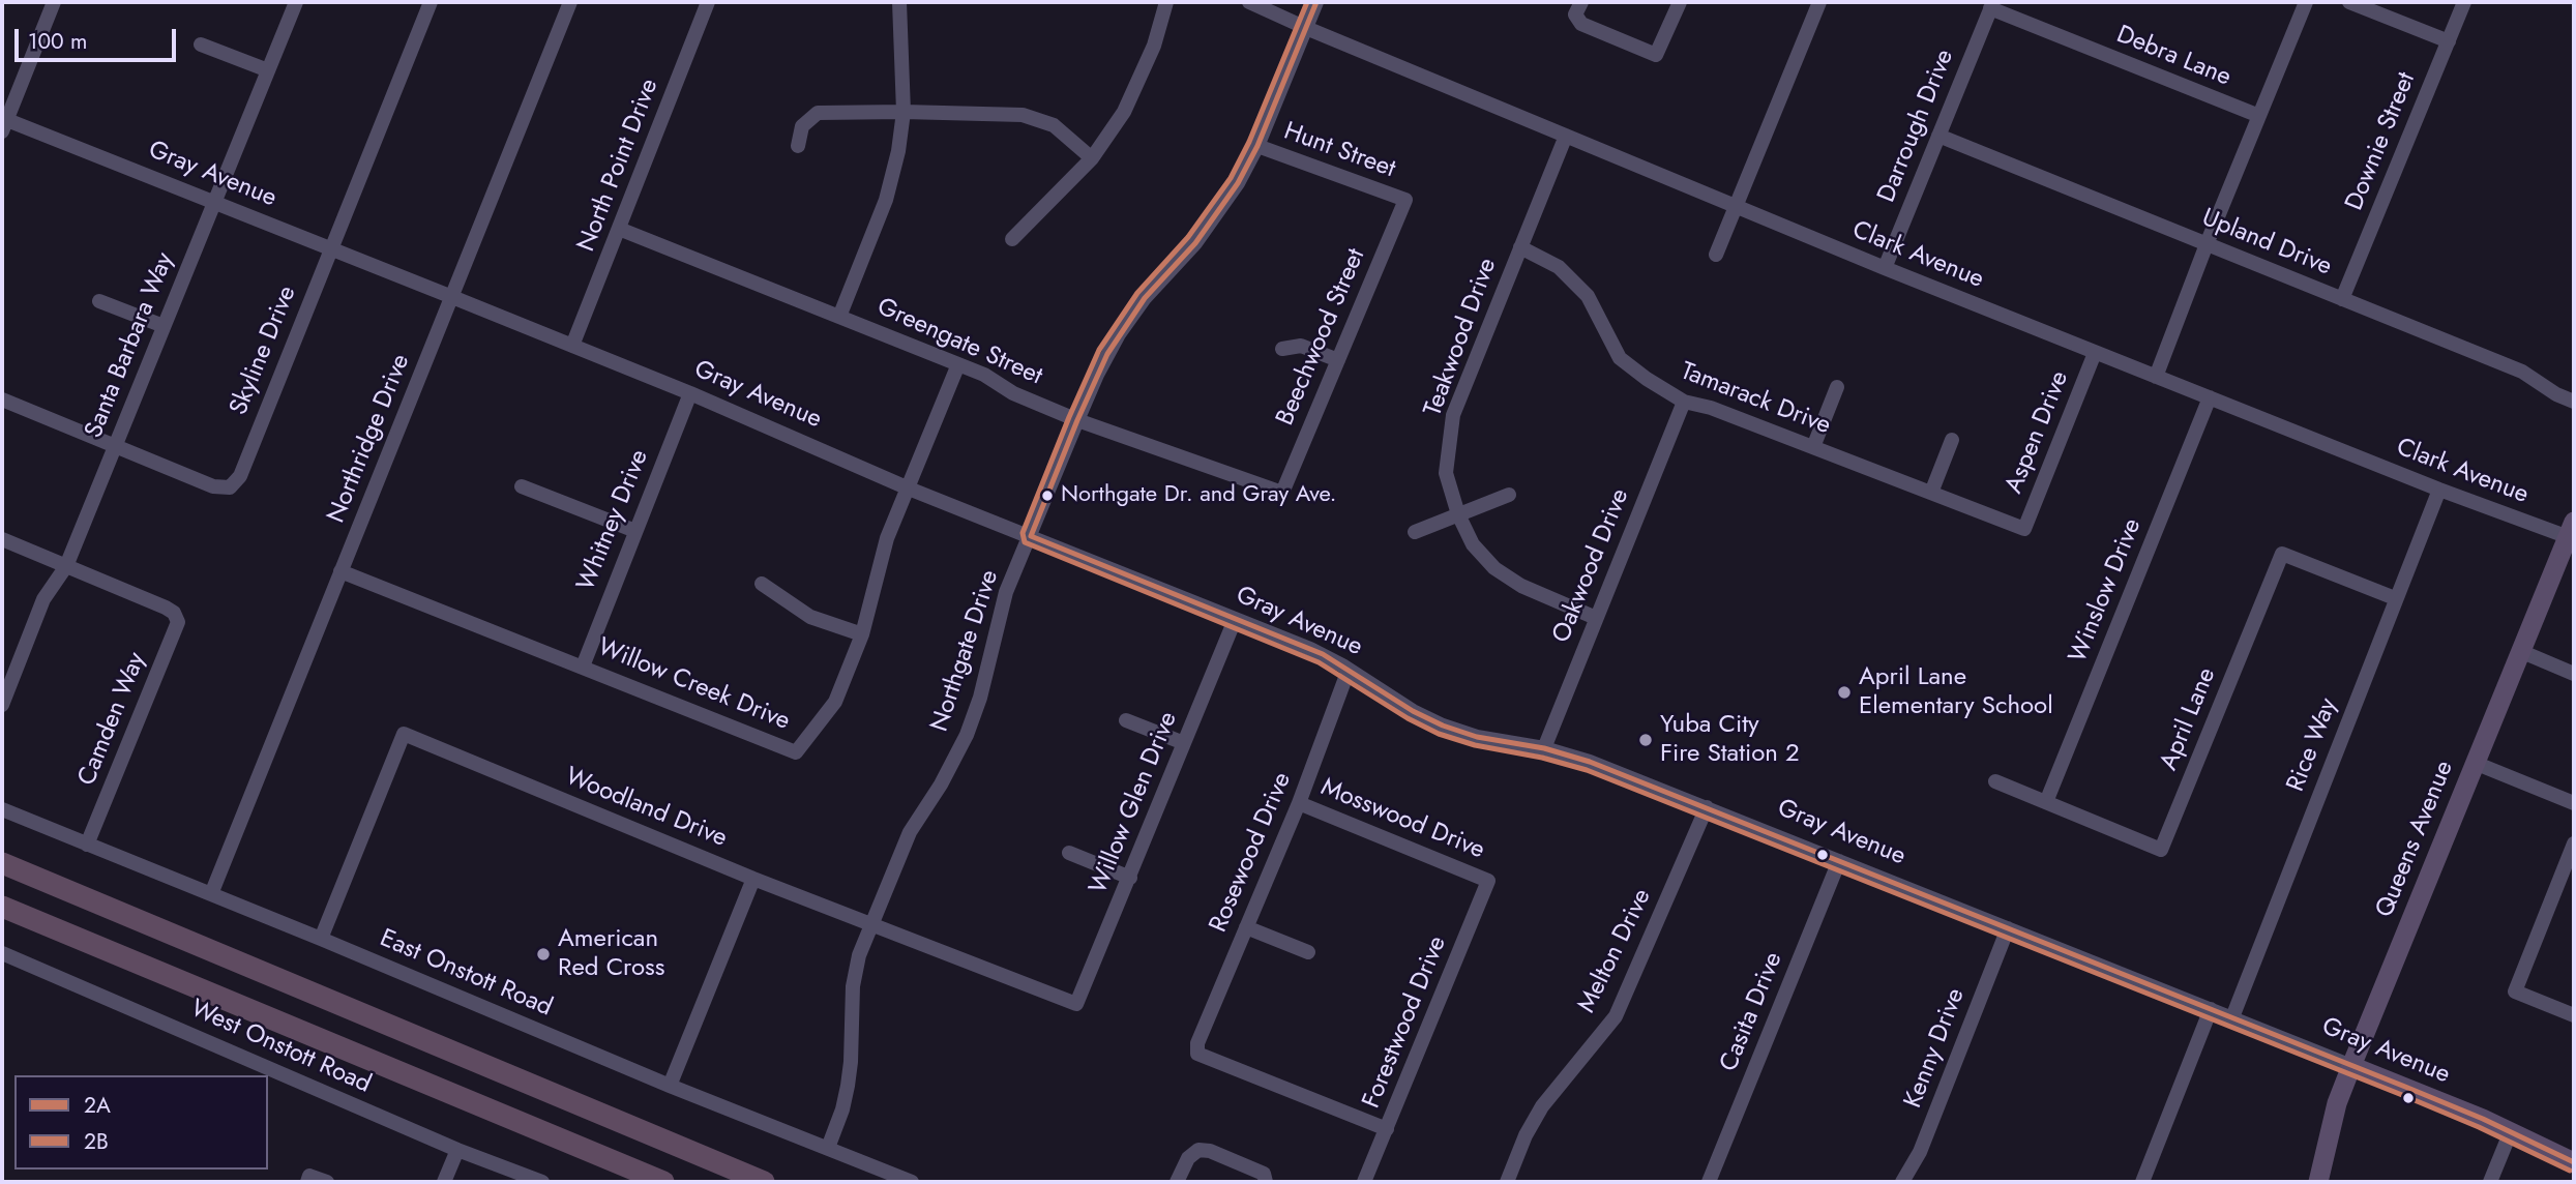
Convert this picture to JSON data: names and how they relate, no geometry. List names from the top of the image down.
{
  "streets": {
    "main road": ["Gray Avenue", "Queens Avenue"],
    "street": [
      "Debra Lane",
      "Darrough Drive",
      "Downie Street",
      "Hunt Street",
      "North Point Drive",
      "Upland Drive",
      "Clark Avenue",
      "Beechwood Street",
      "Teakwood Drive",
      "Greengate Street",
      "Santa Barbara Way",
      "Skyline Drive",
      "Tamarack Drive",
      "Aspen Drive",
      "Northridge Drive",
      "Whitney Drive",
      "Oakwood Drive",
      "Winslow Drive",
      "Northgate Drive",
      "Willow Creek Drive",
      "Camden Way",
      "April Lane",
      "Rice Way",
      "Willow Glen Drive",
      "Woodland Drive",
      "Mosswood Drive",
      "Rosewood Drive",
      "Melton Drive",
      "East Onstott Road",
      "Casita Drive",
      "Forestwood Drive",
      "West Onstott Road",
      "Kenny Drive"
    ]
  },
  "crossings": [
    ["Debra Lane", "Darrough Drive"],
    ["Darrough Drive", "Upland Drive"],
    ["Darrough Drive", "Clark Avenue"],
    ["Downie Street", "Upland Drive"],
    ["Hunt Street", "Beechwood Street"],
    ["Hunt Street", "Northgate Drive"],
    ["North Point Drive", "Gray Avenue"],
    ["North Point Drive", "Greengate Street"],
    ["Gray Avenue", "Santa Barbara Way"],
    ["Gray Avenue", "Skyline Drive"],
    ["Gray Avenue", "Northridge Drive"],
    ["Gray Avenue", "Whitney Drive"],
    ["Gray Avenue", "Oakwood Drive"],
    ["Gray Avenue", "Northgate Drive"],
    ["Gray Avenue", "Willow Creek Drive"],
    ["Gray Avenue", "Rice Way"],
    ["Gray Avenue", "Willow Glen Drive"],
    ["Gray Avenue", "Queens Avenue"],
    ["Gray Avenue", "Rosewood Drive"],
    ["Gray Avenue", "Melton Drive"],
    ["Gray Avenue", "Casita Drive"],
    ["Gray Avenue", "Kenny Drive"],
    ["Clark Avenue", "Teakwood Drive"],
    ["Clark Avenue", "Aspen Drive"],
    ["Clark Avenue", "Winslow Drive"],
    ["Clark Avenue", "Northgate Drive"],
    ["Clark Avenue", "Rice Way"],
    ["Clark Avenue", "Queens Avenue"],
    ["Beechwood Street", "Greengate Street"],
    ["Teakwood Drive", "Tamarack Drive"],
    ["Teakwood Drive", "Oakwood Drive"],
    ["Greengate Street", "Northgate Drive"],
    ["Greengate Street", "Willow Creek Drive"],
    ["Santa Barbara Way", "Skyline Drive"],
    ["Santa Barbara Way", "Camden Way"],
    ["Tamarack Drive", "Aspen Drive"],
    ["Tamarack Drive", "Oakwood Drive"],
    ["Northridge Drive", "Willow Creek Drive"],
    ["Northridge Drive", "East Onstott Road"],
    ["Whitney Drive", "Willow Creek Drive"],
    ["Winslow Drive", "April Lane"],
    ["Northgate Drive", "Woodland Drive"],
    ["Northgate Drive", "East Onstott Road"],
    ["Camden Way", "East Onstott Road"],
    ["April Lane", "Rice Way"],
    ["Willow Glen Drive", "Woodland Drive"],
    ["Woodland Drive", "East Onstott Road"],
    ["Mosswood Drive", "Rosewood Drive"],
    ["Mosswood Drive", "Forestwood Drive"],
    ["Rosewood Drive", "Forestwood Drive"]
  ],
  "places": [
    "Northgate Dr. and Gray Ave.",
    "April Lane Elementary School",
    "Yuba City Fire Station 2",
    "American Red Cross"
  ],
  "lines": ["transit line 2A", "transit line 2B"],
  "legend": ["2A", "2B"],
  "scale_bar": "100 m"
}
